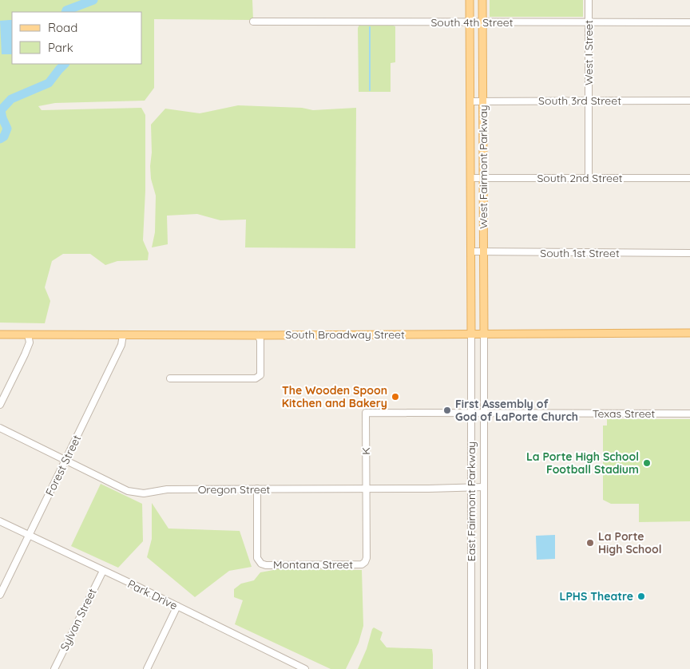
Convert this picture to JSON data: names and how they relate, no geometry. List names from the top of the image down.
{
  "streets": {
    "main road": ["West Fairmont Parkway", "South Broadway Street"],
    "street": [
      "South 4th Street",
      "West I Street",
      "South 3rd Street",
      "South 2nd Street",
      "South 1st Street",
      "Texas Street",
      "K",
      "Forest Street",
      "Oregon Street",
      "East Fairmont Parkway",
      "Montana Street",
      "Park Drive",
      "Sylvan Street"
    ]
  },
  "crossings": [
    ["South 4th Street", "West I Street"],
    ["South 4th Street", "West Fairmont Parkway"],
    ["West I Street", "South 3rd Street"],
    ["West I Street", "South 2nd Street"],
    ["South 3rd Street", "West Fairmont Parkway"],
    ["West Fairmont Parkway", "South 2nd Street"],
    ["West Fairmont Parkway", "South 1st Street"],
    ["West Fairmont Parkway", "South Broadway Street"],
    ["West Fairmont Parkway", "East Fairmont Parkway"],
    ["South Broadway Street", "Forest Street"],
    ["South Broadway Street", "East Fairmont Parkway"],
    ["Texas Street", "K"],
    ["Texas Street", "East Fairmont Parkway"],
    ["K", "Oregon Street"],
    ["K", "Montana Street"],
    ["Forest Street", "Oregon Street"],
    ["Forest Street", "Park Drive"],
    ["Oregon Street", "East Fairmont Parkway"],
    ["Oregon Street", "Montana Street"],
    ["Park Drive", "Sylvan Street"]
  ],
  "places": [
    "The Wooden Spoon Kitchen and Bakery",
    "First Assembly of God of LaPorte Church",
    "La Porte High School Football Stadium",
    "La Porte High School",
    "LPHS Theatre"
  ],
  "legend": ["Road", "Park"]
}
